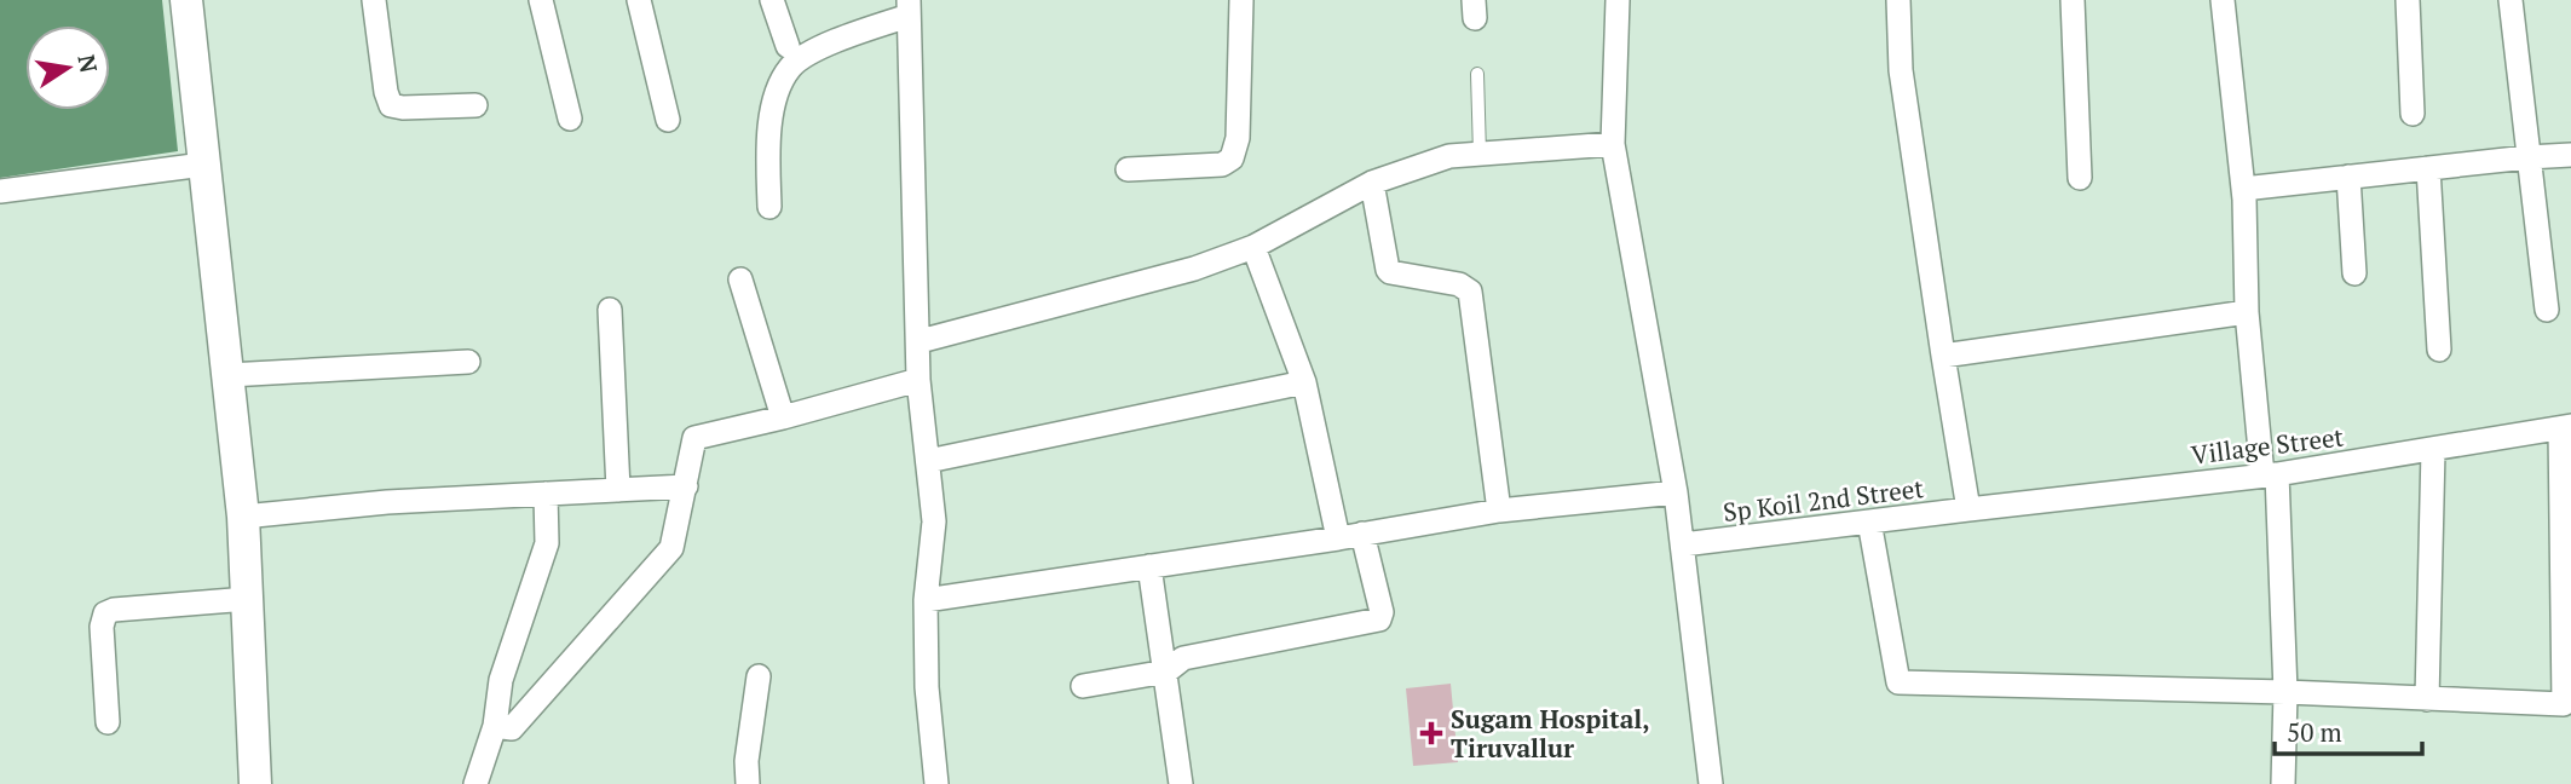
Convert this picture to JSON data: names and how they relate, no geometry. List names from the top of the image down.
{
  "streets": {
    "street": ["Village Street", "Sp Koil 2nd Street"]
  },
  "crossings": [
    ["Village Street", "Sp Koil 2nd Street"]
  ],
  "places": {
    "health": ["Sugam Hospital, Tiruvallur"]
  },
  "scale_bar": "50 m",
  "north": "right"
}
